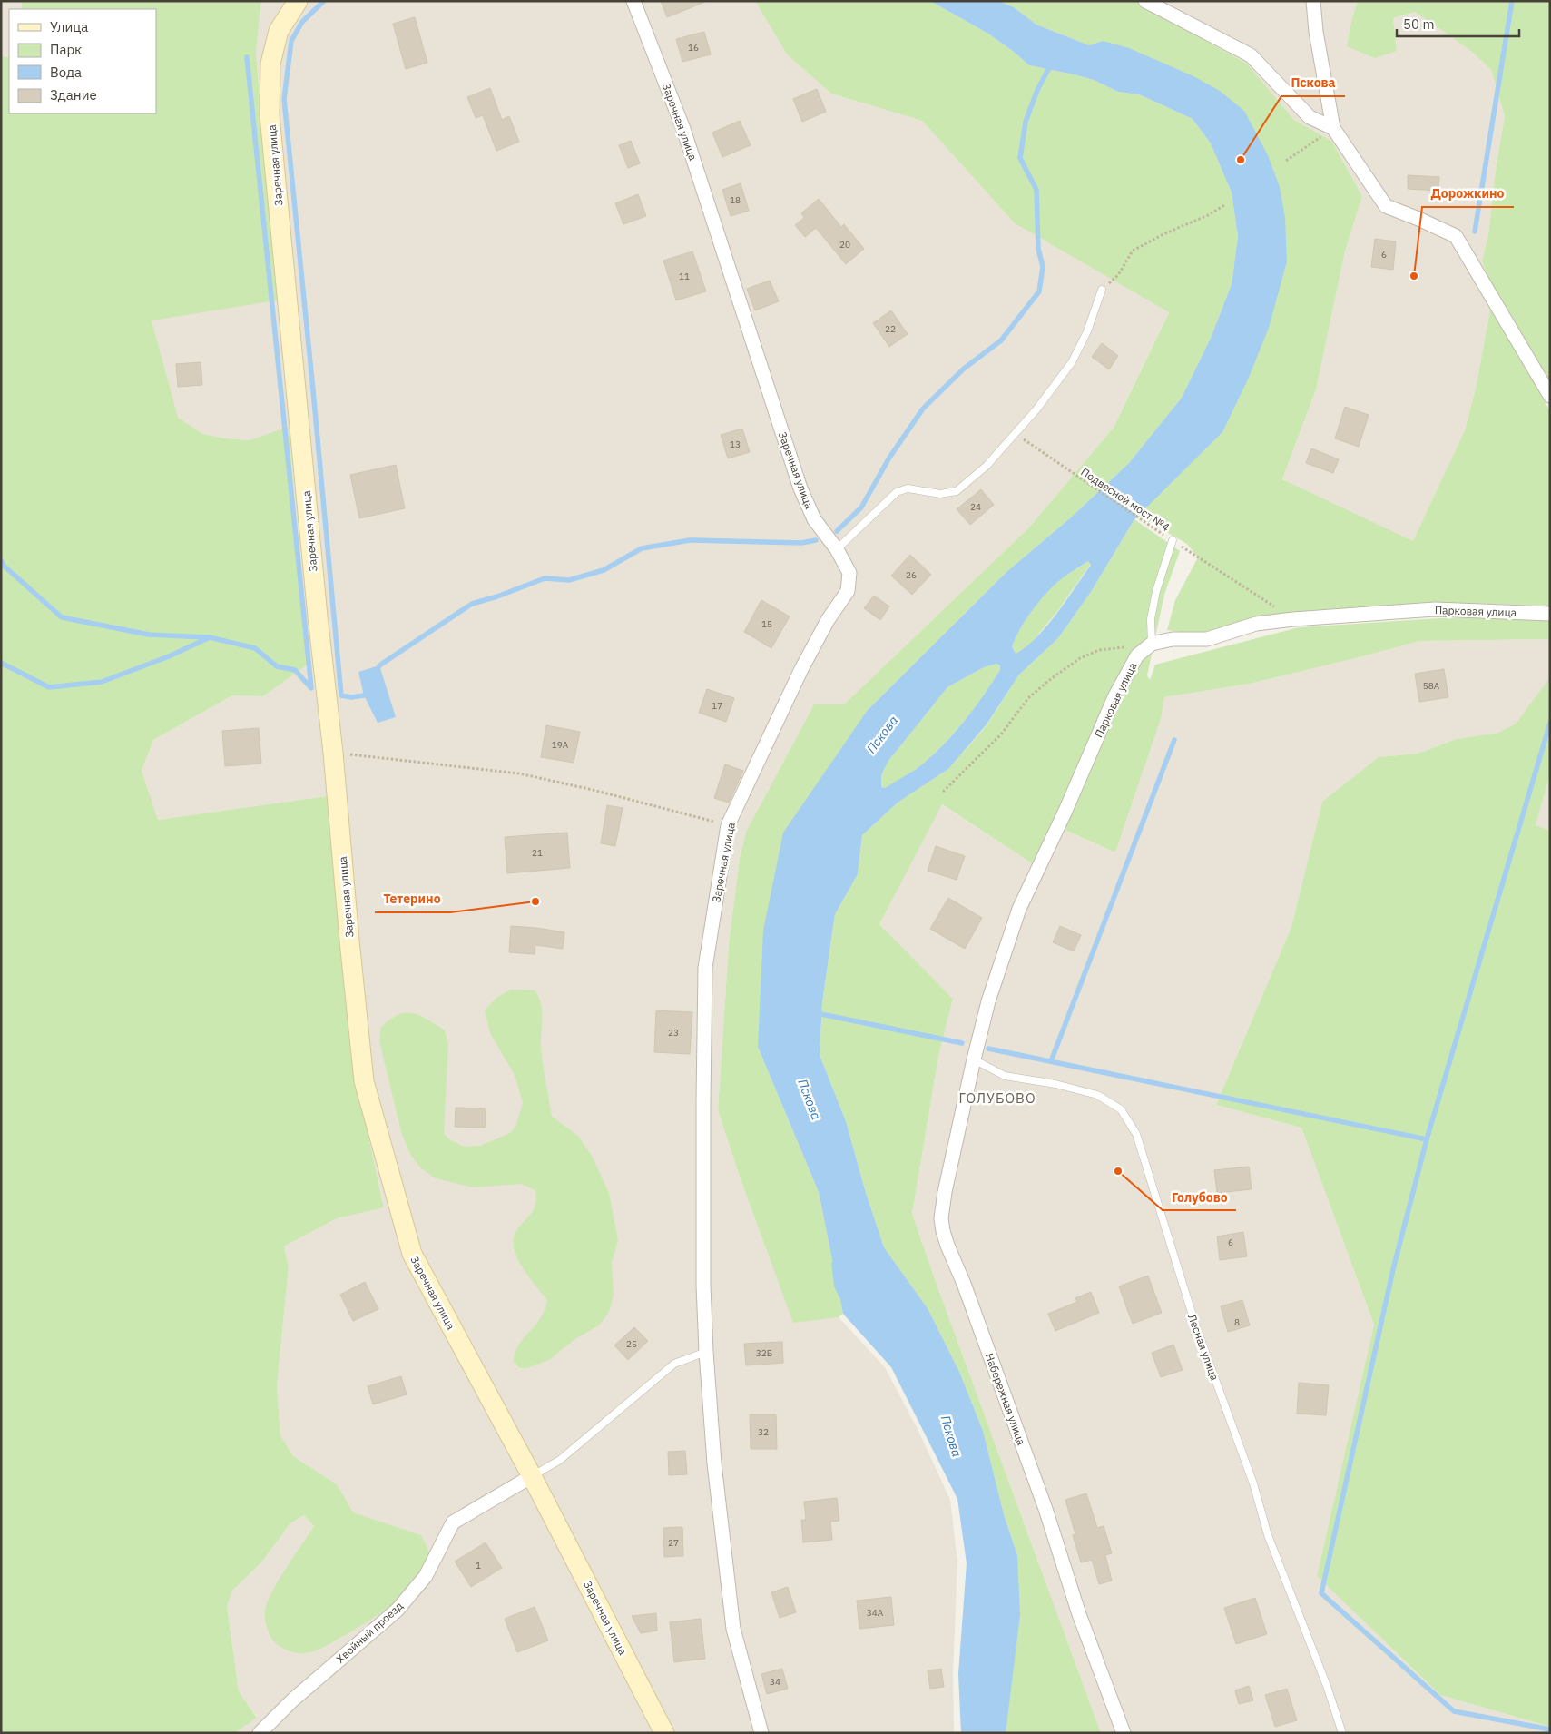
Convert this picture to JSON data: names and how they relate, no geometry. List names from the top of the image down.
{
  "streets": {
    "street": [
      "Заречная улица",
      "Парковая улица",
      "Набережная улица",
      "Хвойный проезд"
    ],
    "lane": ["Лесная улица"],
    "path": ["Подвесной мост №4"]
  },
  "crossings": [
    ["Заречная улица", "Хвойный проезд"],
    ["Подвесной мост №4", "Парковая улица"],
    ["Парковая улица", "Лесная улица"],
    ["Парковая улица", "Набережная улица"],
    ["Лесная улица", "Набережная улица"]
  ],
  "districts": ["ГОЛУБОВО"],
  "water": ["Пскова"],
  "places": [
    "Пскова",
    "Дорожкино",
    "Тетерино",
    "Голубово"
  ],
  "house_numbers": [
    "16",
    "18",
    "20",
    "6",
    "11",
    "22",
    "13",
    "24",
    "26",
    "15",
    "58А",
    "17",
    "19А",
    "21",
    "23",
    "6",
    "8",
    "25",
    "32Б",
    "32",
    "27",
    "1",
    "34А",
    "34"
  ],
  "legend": [
    "Улица",
    "Парк",
    "Вода",
    "Здание"
  ],
  "scale_bar": "50 m"
}
